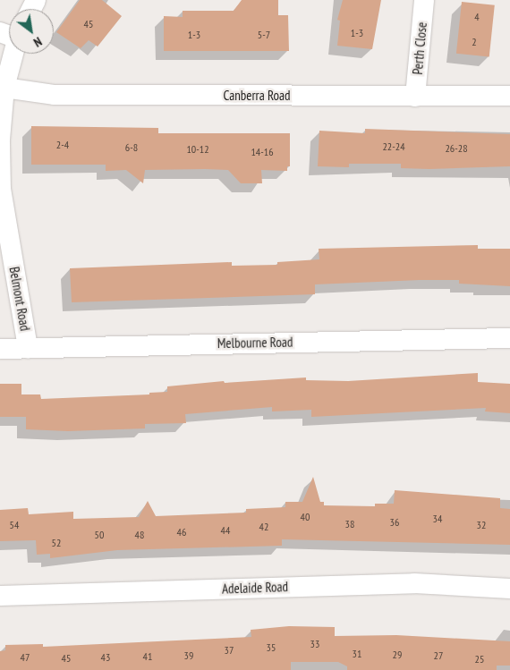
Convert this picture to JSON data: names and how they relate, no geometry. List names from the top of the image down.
{
  "streets": {
    "street": [
      "Perth Close",
      "Canberra Road",
      "Belmont Road",
      "Melbourne Road",
      "Adelaide Road"
    ]
  },
  "crossings": [
    ["Perth Close", "Canberra Road"],
    ["Belmont Road", "Melbourne Road"]
  ],
  "house_numbers": [
    "4",
    "45",
    "1-3",
    "1-3",
    "5-7",
    "2",
    "2-4",
    "22-24",
    "6-8",
    "26-28",
    "10-12",
    "14-16",
    "40",
    "34",
    "36",
    "38",
    "54",
    "32",
    "42",
    "44",
    "46",
    "50",
    "48",
    "52",
    "33",
    "35",
    "37",
    "31",
    "29",
    "39",
    "27",
    "41",
    "47",
    "43",
    "45",
    "25"
  ],
  "north": "bottom right"
}
